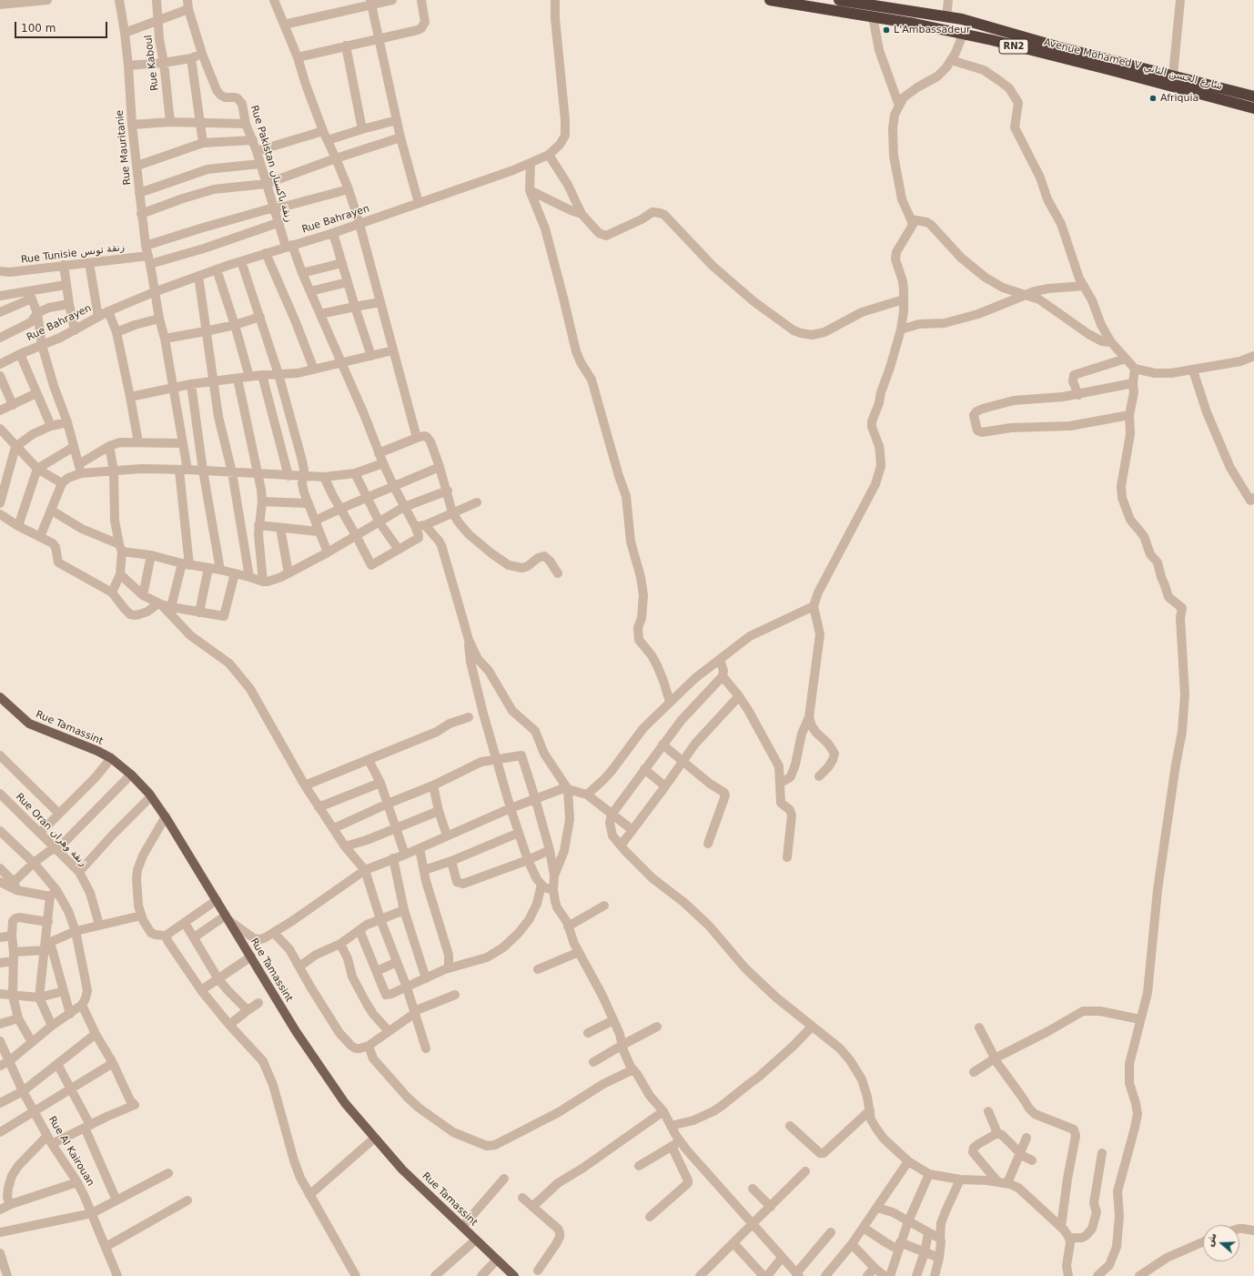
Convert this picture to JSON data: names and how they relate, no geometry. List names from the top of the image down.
{
  "streets": {
    "highway": ["RN2", "Avenue Mohamed V شارع الحسن الثاني"],
    "main road": ["Rue Tamassint"],
    "street": [
      "Rue Kaboul",
      "Rue Mauritanie",
      "Rue Pakistan زنقة باكستان",
      "Rue Bahrayen",
      "Rue Tunisie زنقة تونس",
      "Rue Oran زنقة وهران",
      "Rue Al Kairouan"
    ]
  },
  "crossings": [
    ["Rue Mauritanie", "Rue Bahrayen"],
    ["Rue Mauritanie", "Rue Tunisie زنقة تونس"],
    ["Rue Pakistan زنقة باكستان", "Rue Bahrayen"],
    ["Rue Pakistan زنقة باكستان", "Rue Tunisie زنقة تونس"]
  ],
  "places": ["L'Ambassadeur", "Afriquia"],
  "scale_bar": "100 m",
  "north": "left"
}
